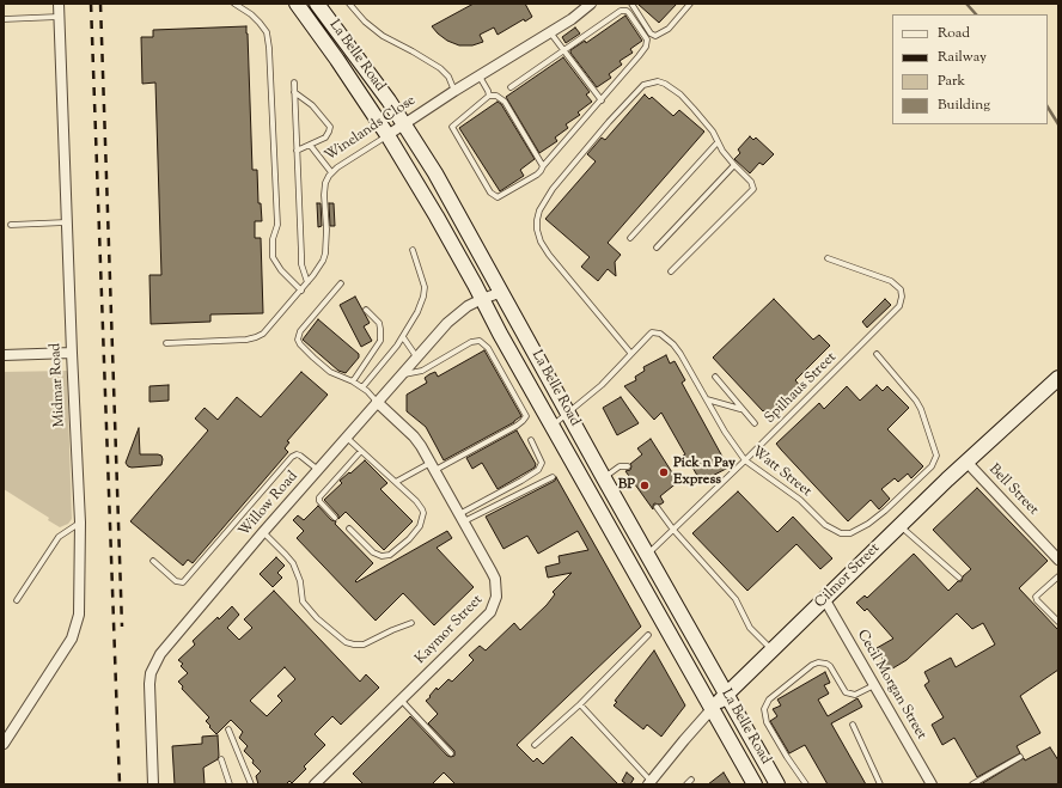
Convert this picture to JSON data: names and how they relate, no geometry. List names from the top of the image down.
{
  "streets": {
    "main road": ["La Belle Road", "Cilmor Street"],
    "street": [
      "Winelands Close",
      "Midmar Road",
      "Bell Street",
      "Willow Road",
      "Kaymor Street",
      "Cecil Morgan Street"
    ],
    "lane": ["Spilhaus Street", "Watt Street"]
  },
  "crossings": [
    ["La Belle Road", "Winelands Close"],
    ["La Belle Road", "Spilhaus Street"],
    ["La Belle Road", "Watt Street"],
    ["La Belle Road", "Willow Road"],
    ["La Belle Road", "Cilmor Street"],
    ["Spilhaus Street", "Watt Street"],
    ["Bell Street", "Cilmor Street"],
    ["Willow Road", "Kaymor Street"],
    ["Cilmor Street", "Cecil Morgan Street"]
  ],
  "places": ["Pick n Pay Express", "BP"],
  "legend": [
    "Road",
    "Railway",
    "Park",
    "Building"
  ]
}
